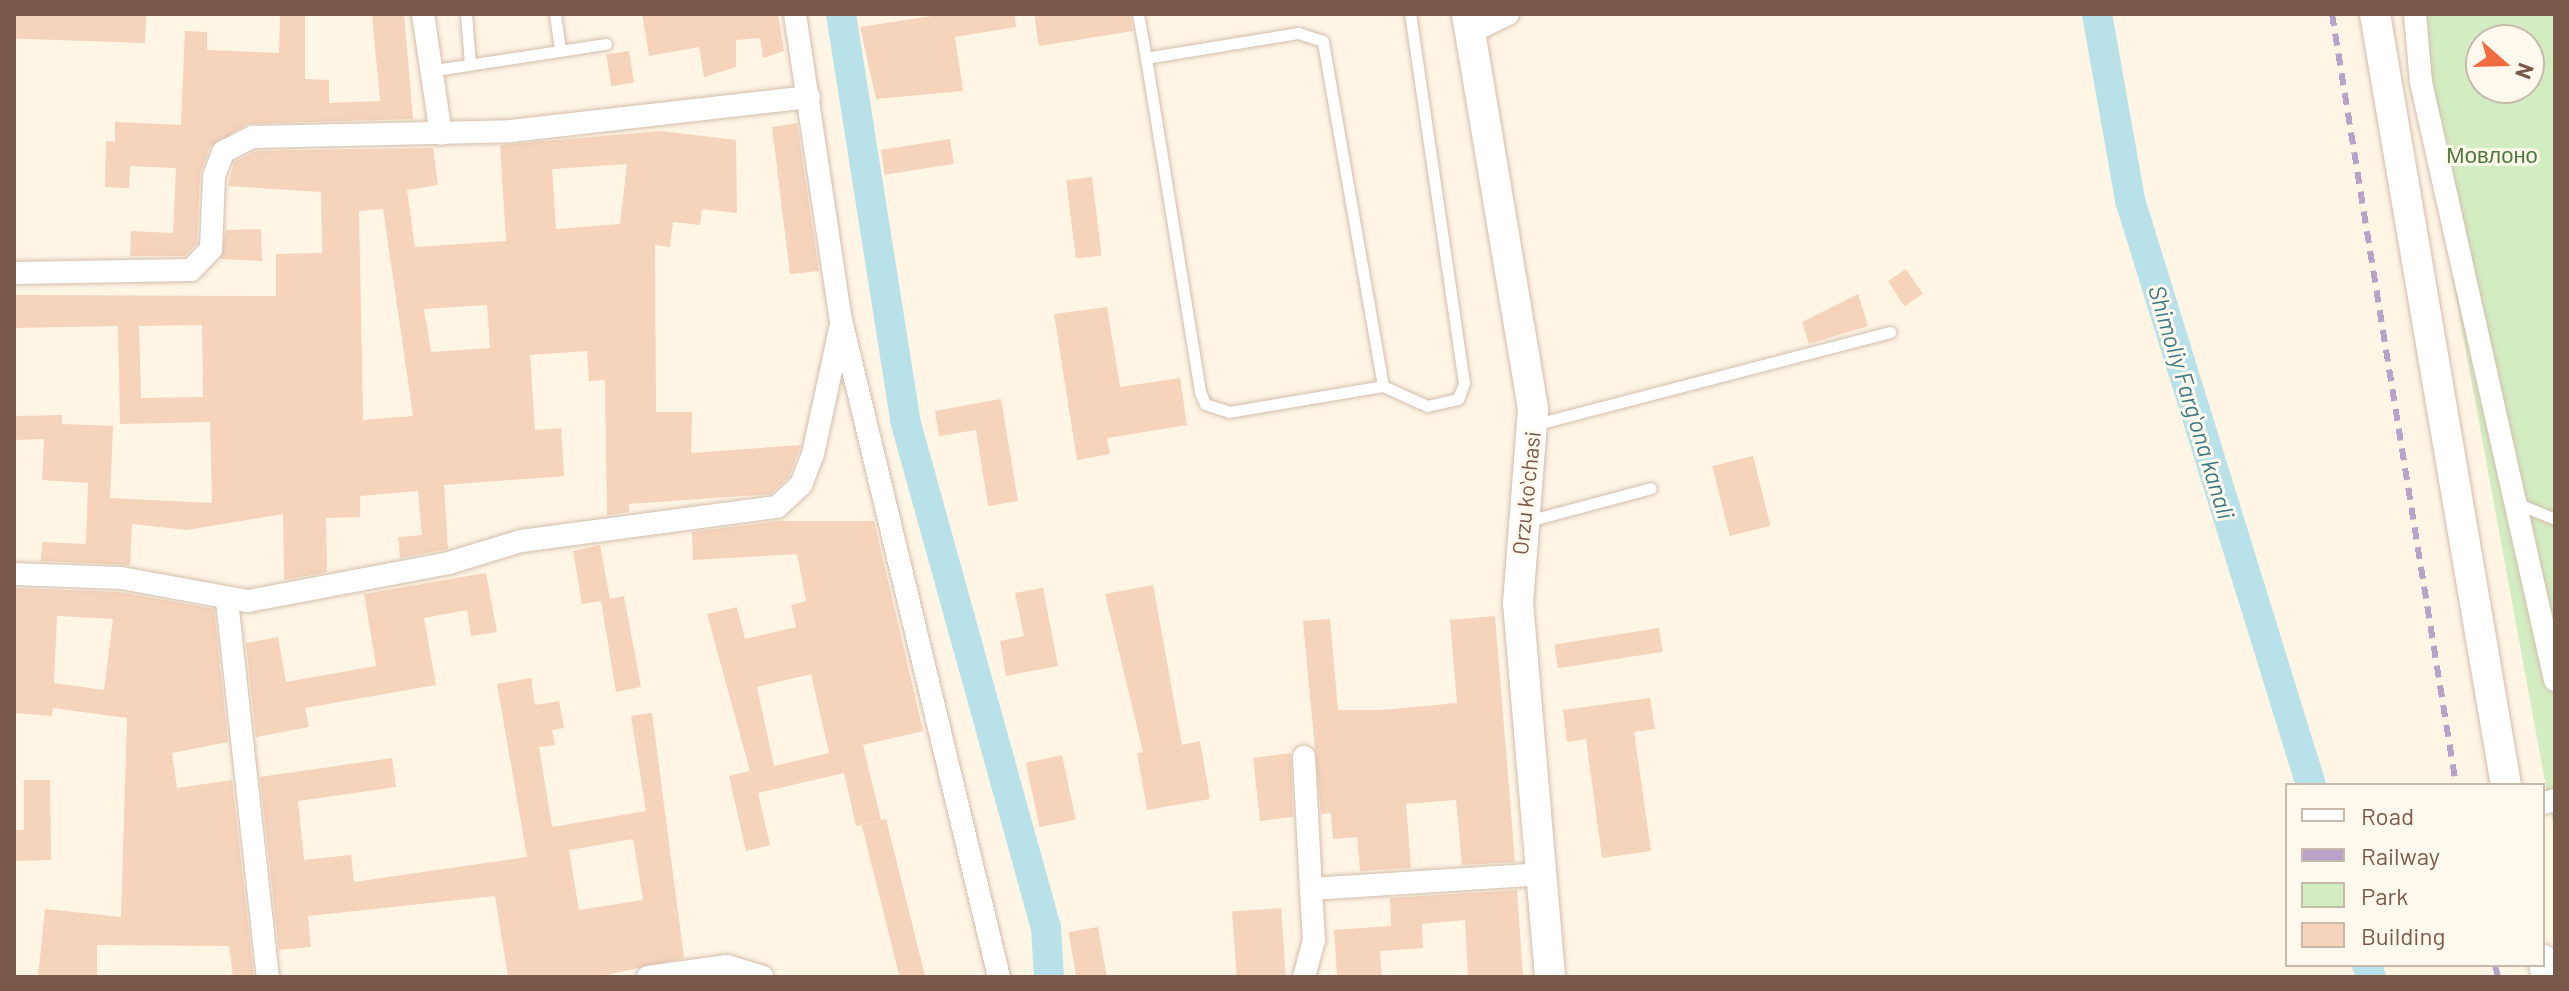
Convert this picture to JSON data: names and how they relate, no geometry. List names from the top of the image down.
{
  "streets": {
    "street": ["Orzu koʻchasi"]
  },
  "water": ["Shimoliy Fargʻona kanali"],
  "parks": ["Мовлоно"],
  "legend": [
    "Road",
    "Railway",
    "Park",
    "Building"
  ],
  "north": "right"
}
